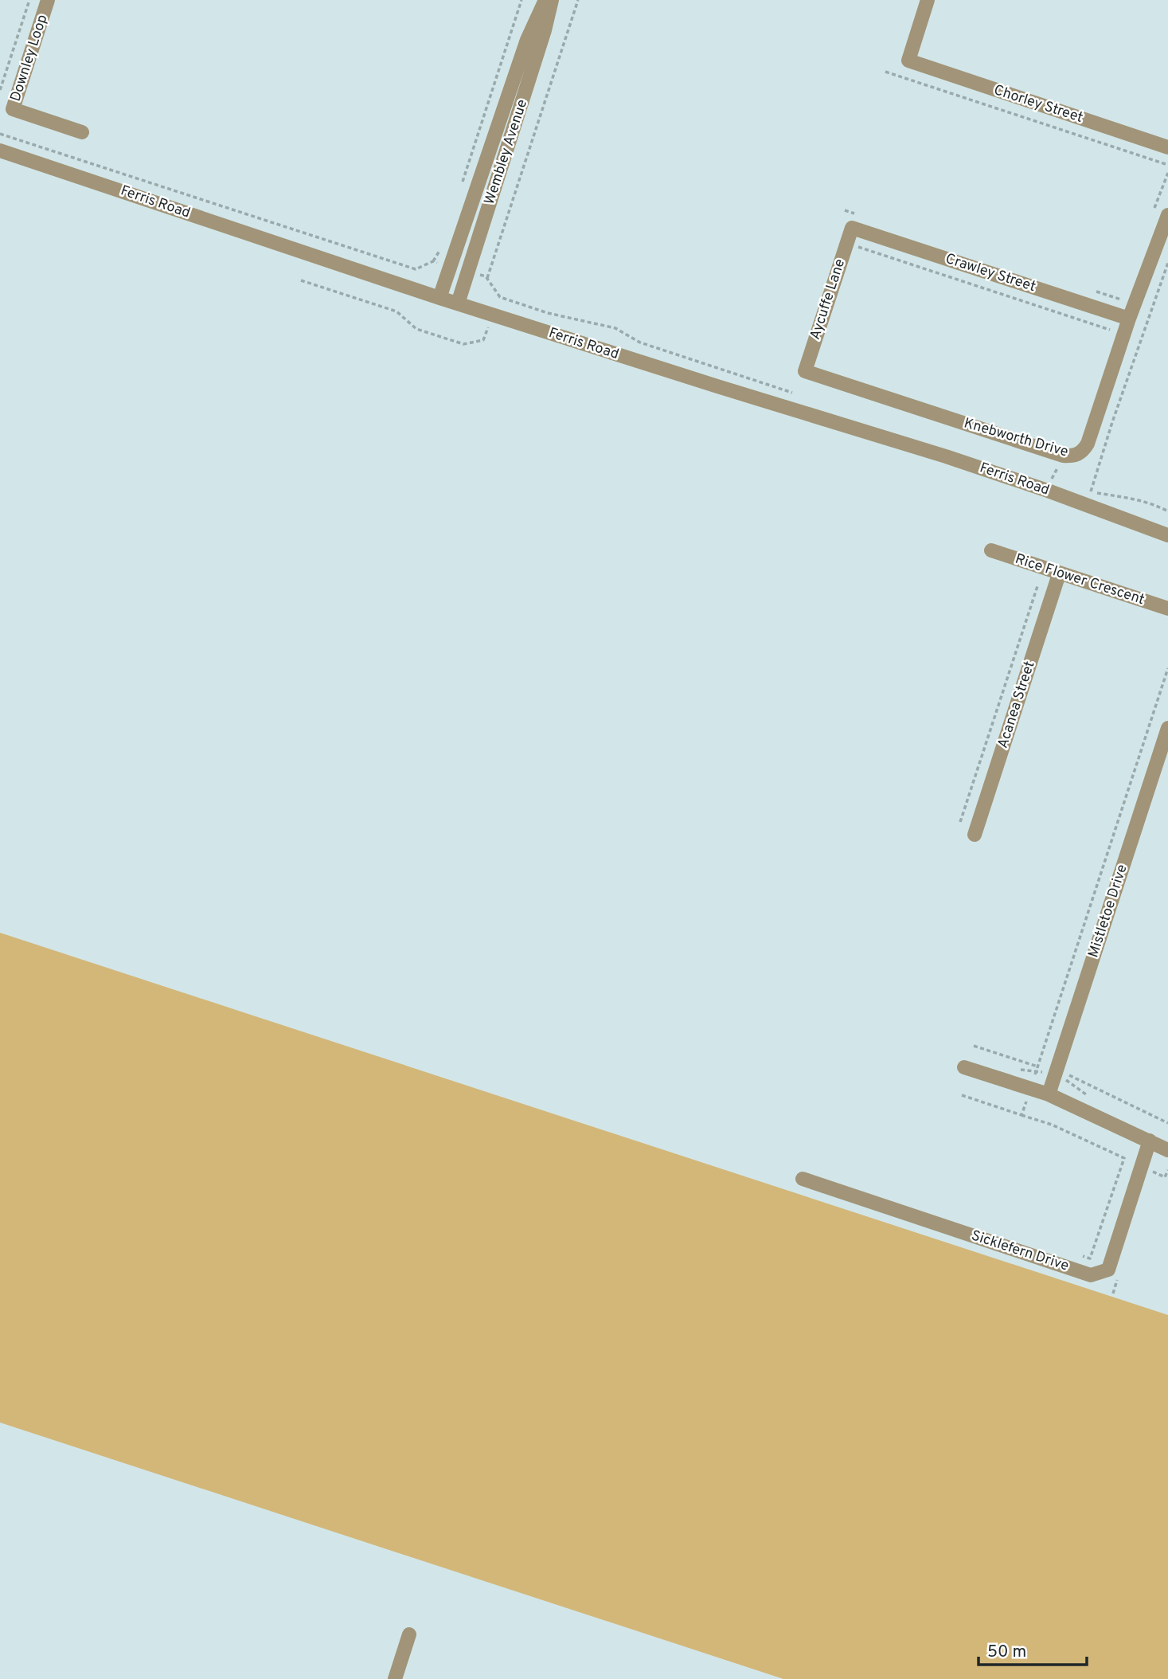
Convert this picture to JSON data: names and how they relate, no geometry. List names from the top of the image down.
{
  "streets": {
    "street": [
      "Downley Loop",
      "Chorley Street",
      "Wembley Avenue",
      "Ferris Road",
      "Crawley Street",
      "Aycuffe Lane",
      "Knebworth Drive",
      "Rice Flower Crescent",
      "Acanea Street",
      "Mistletoe Drive",
      "Sicklefern Drive"
    ]
  },
  "crossings": [
    ["Wembley Avenue", "Ferris Road"],
    ["Crawley Street", "Aycuffe Lane"],
    ["Crawley Street", "Knebworth Drive"],
    ["Aycuffe Lane", "Knebworth Drive"],
    ["Rice Flower Crescent", "Acanea Street"]
  ],
  "scale_bar": "50 m"
}
